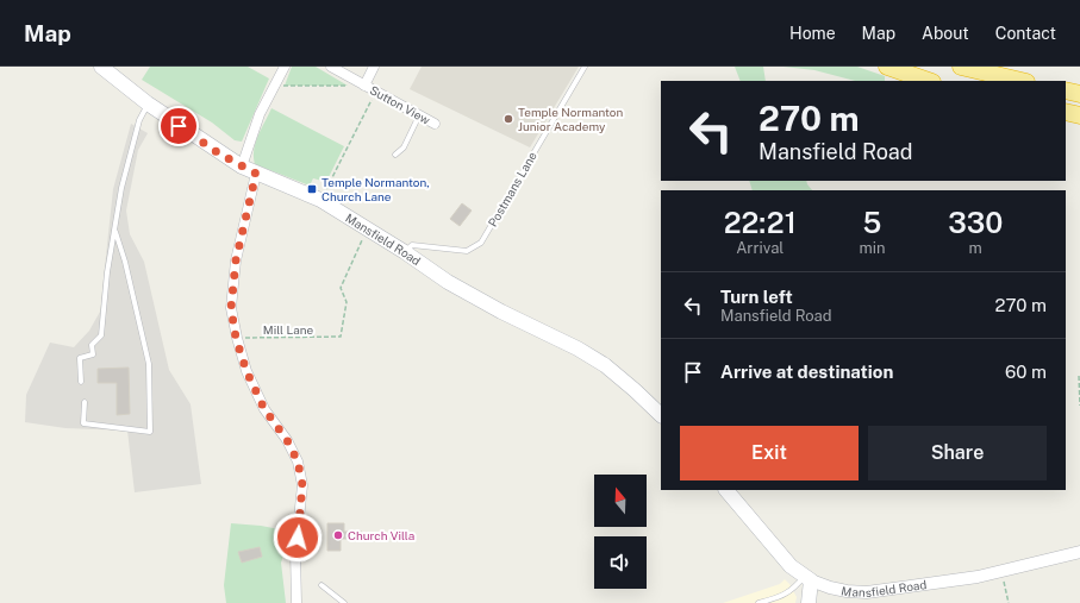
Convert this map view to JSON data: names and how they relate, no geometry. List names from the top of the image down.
{
  "streets": {
    "main road": ["Mansfield Road"],
    "street": ["Sutton View"],
    "lane": ["Postmans Lane"],
    "path": ["Mill Lane"]
  },
  "crossings": [
    ["Postmans Lane", "Mansfield Road"],
    ["Mansfield Road", "Mill Lane"]
  ],
  "places": {
    "other": ["Temple Normanton Junior Academy", "Church Villa"],
    "transit": ["Temple Normanton, Church Lane"]
  },
  "north": "top",
  "page": {
    "header": "Map",
    "nav": [
      "Home",
      "Map",
      "About",
      "Contact"
    ],
    "turn": ["270 m", "Mansfield Road"],
    "eta": [
      "22:21",
      "Arrival",
      "5",
      "min",
      "330",
      "m"
    ],
    "list": [
      {
        "name": "Turn left",
        "note": "Mansfield Road",
        "value": "270 m"
      },
      {
        "name": "Arrive at destination",
        "value": "60 m"
      }
    ],
    "buttons": ["Exit", "Share"]
  }
}
